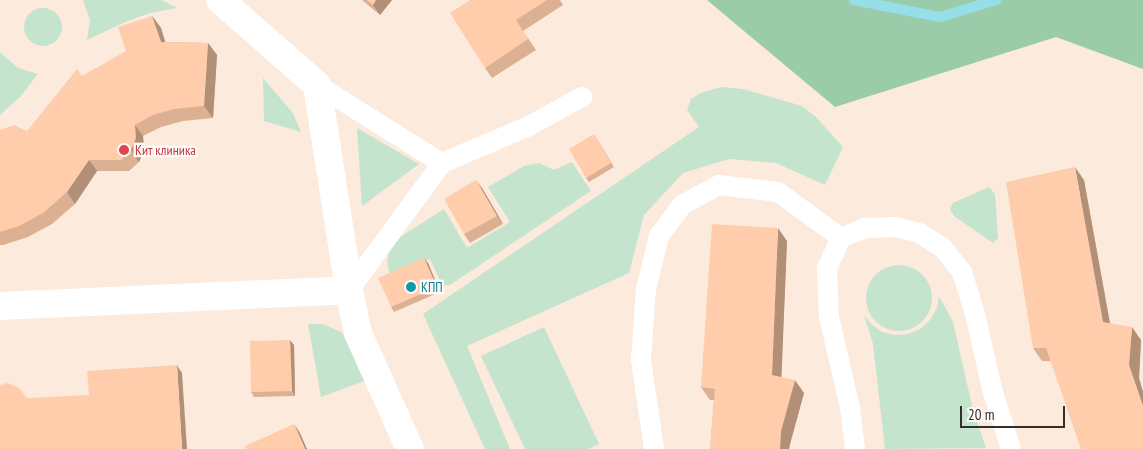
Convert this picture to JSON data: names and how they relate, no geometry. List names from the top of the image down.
{
  "places": ["Кит клиника", "КПП"],
  "scale_bar": "20 m"
}
